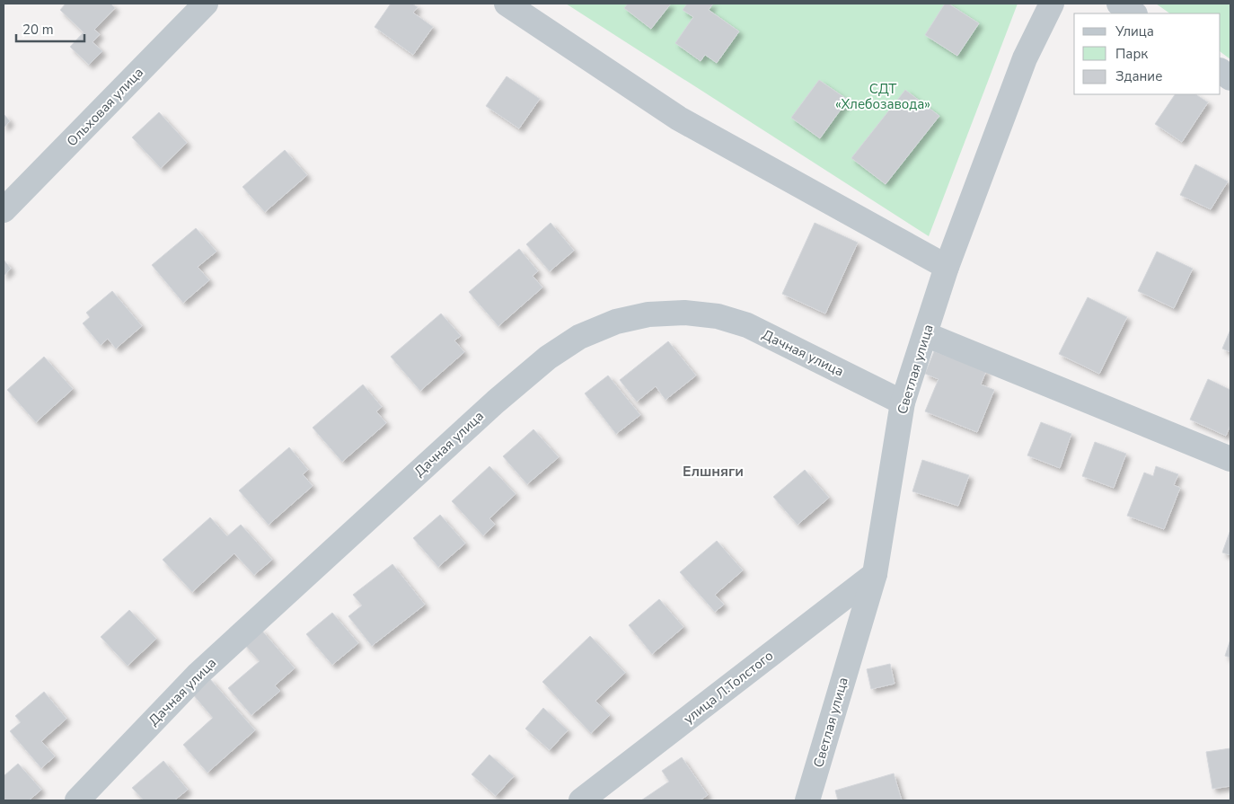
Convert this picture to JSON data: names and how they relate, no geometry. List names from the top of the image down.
{
  "streets": {
    "street": [
      "Ольховая улица",
      "Дачная улица",
      "Светлая улица",
      "улица Л.Толстого"
    ]
  },
  "crossings": [
    ["Дачная улица", "Светлая улица"],
    ["Светлая улица", "улица Л.Толстого"]
  ],
  "districts": ["Елшняги"],
  "parks": ["СДТ «Хлебозавода»"],
  "legend": ["Улица", "Парк", "Здание"],
  "scale_bar": "20 m"
}
